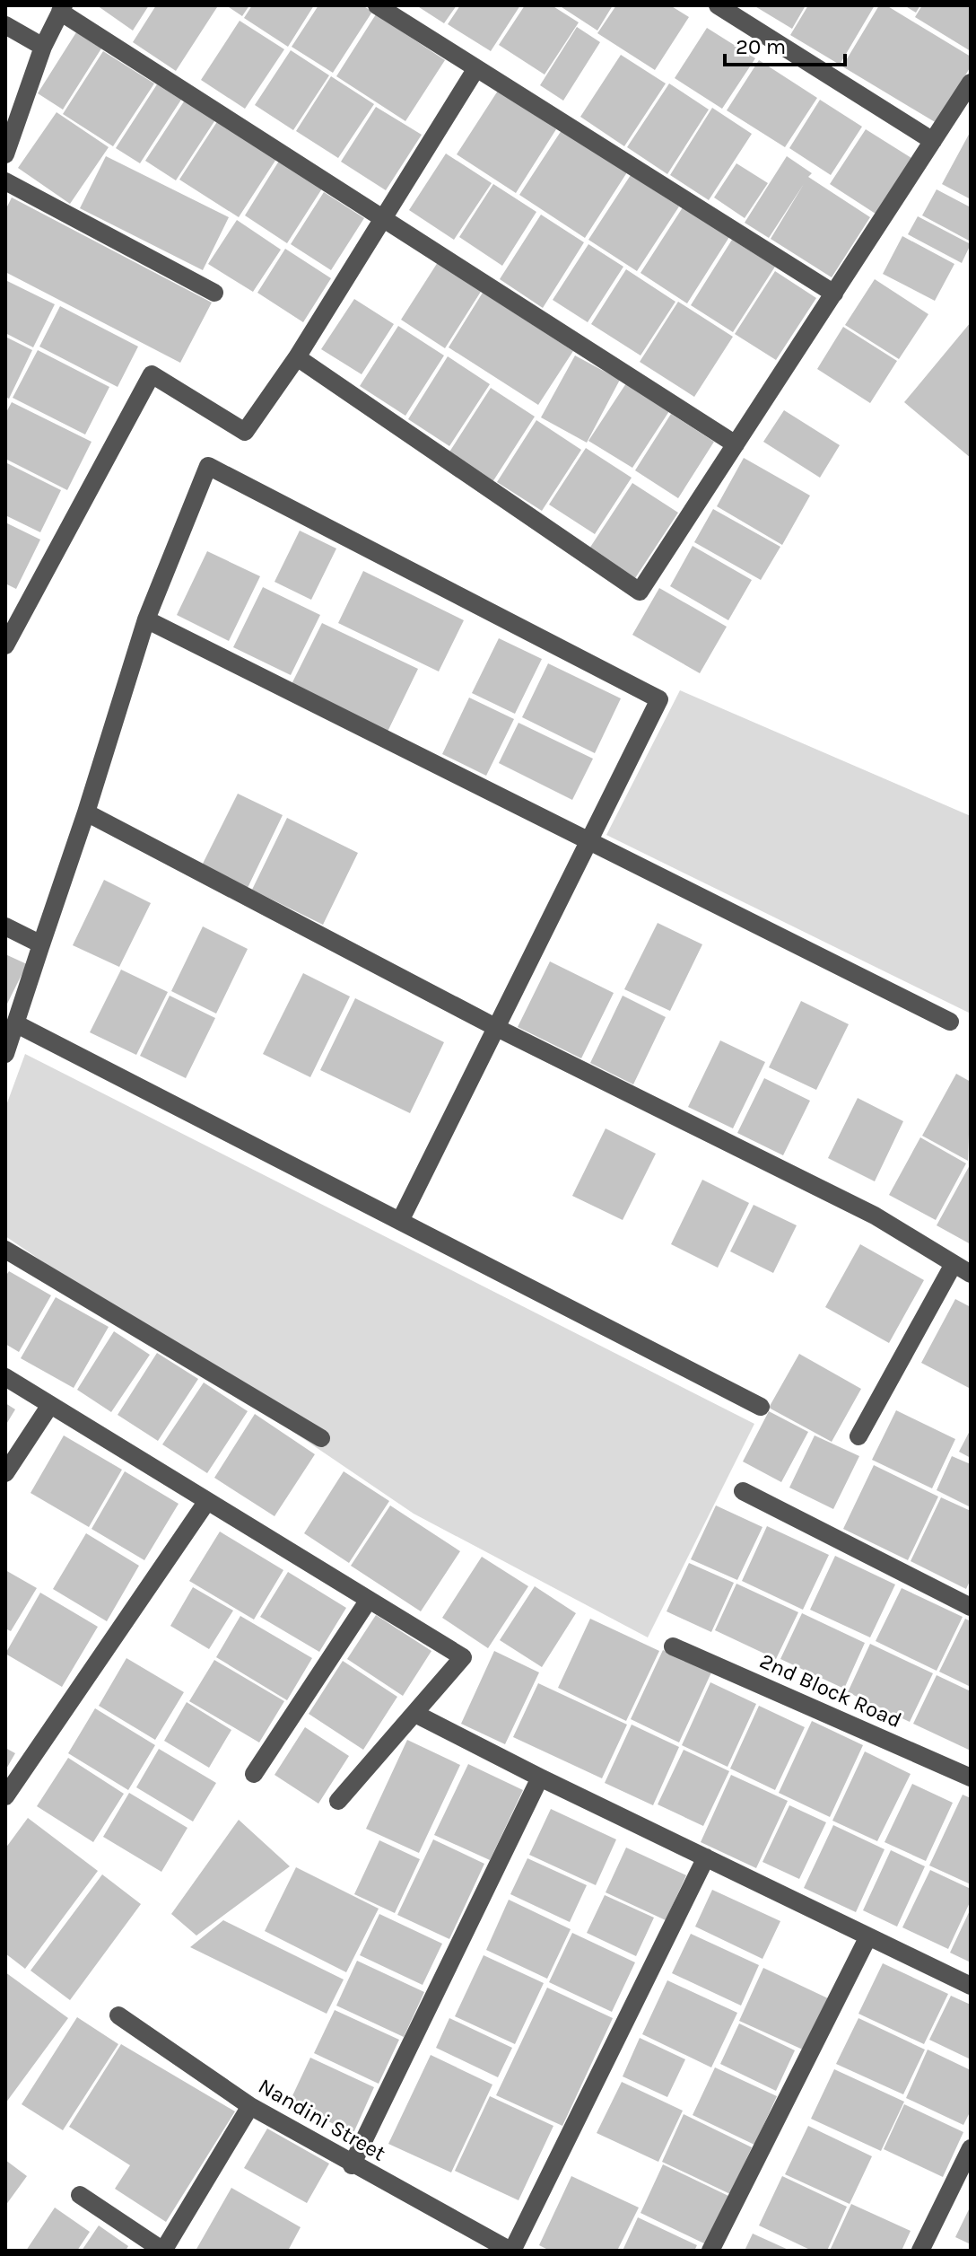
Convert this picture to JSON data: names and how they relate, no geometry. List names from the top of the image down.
{
  "streets": {
    "street": ["2nd Block Road", "Nandini Street"]
  },
  "scale_bar": "20 m"
}
